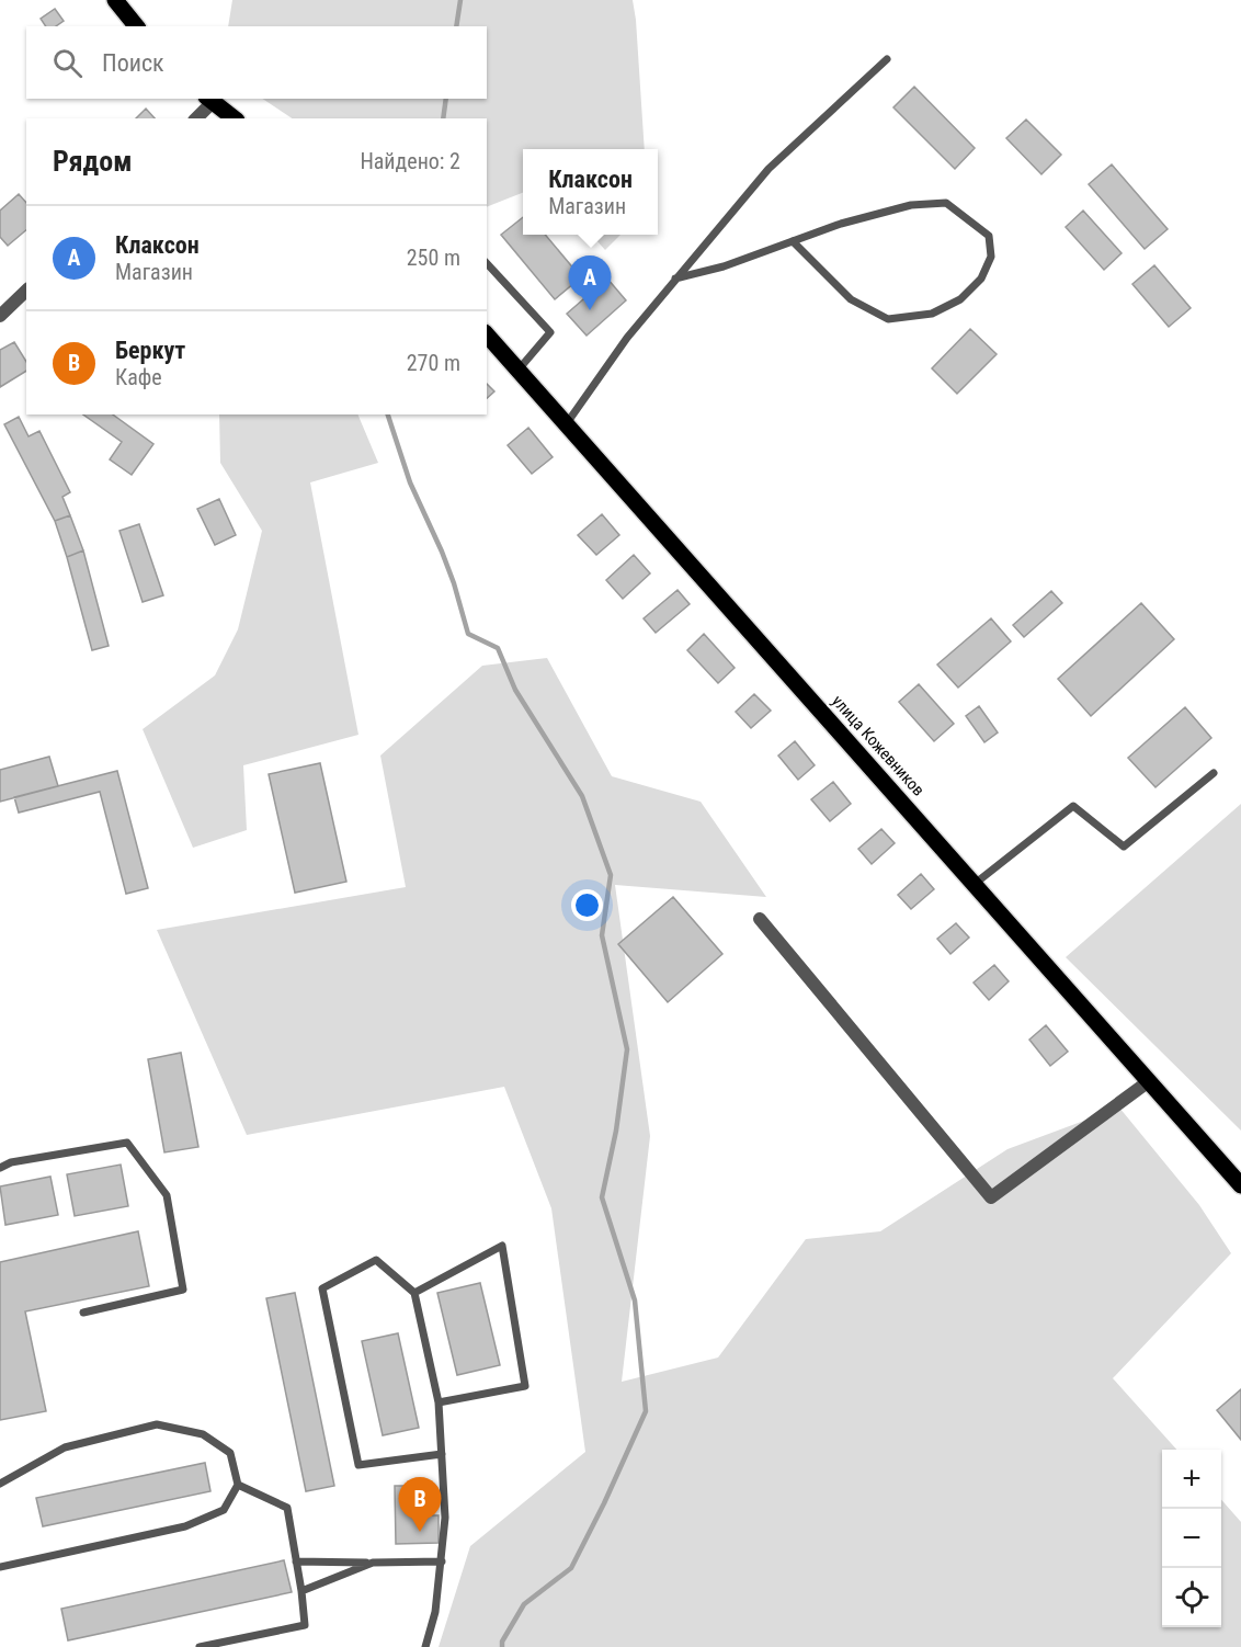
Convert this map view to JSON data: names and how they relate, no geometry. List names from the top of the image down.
{
  "streets": {
    "main road": ["улица Кожевников"]
  },
  "page": {
    "search": "Поиск",
    "heading": ["Рядом", "Найдено: 2"],
    "popup": ["Клаксон", "Магазин"],
    "list": [
      {
        "mark": "A",
        "name": "Клаксон",
        "note": "Магазин",
        "value": "250 m"
      },
      {
        "mark": "B",
        "name": "Беркут",
        "note": "Кафе",
        "value": "270 m"
      }
    ],
    "pins": ["A", "B"],
    "map_buttons": ["+", "−"]
  }
}
